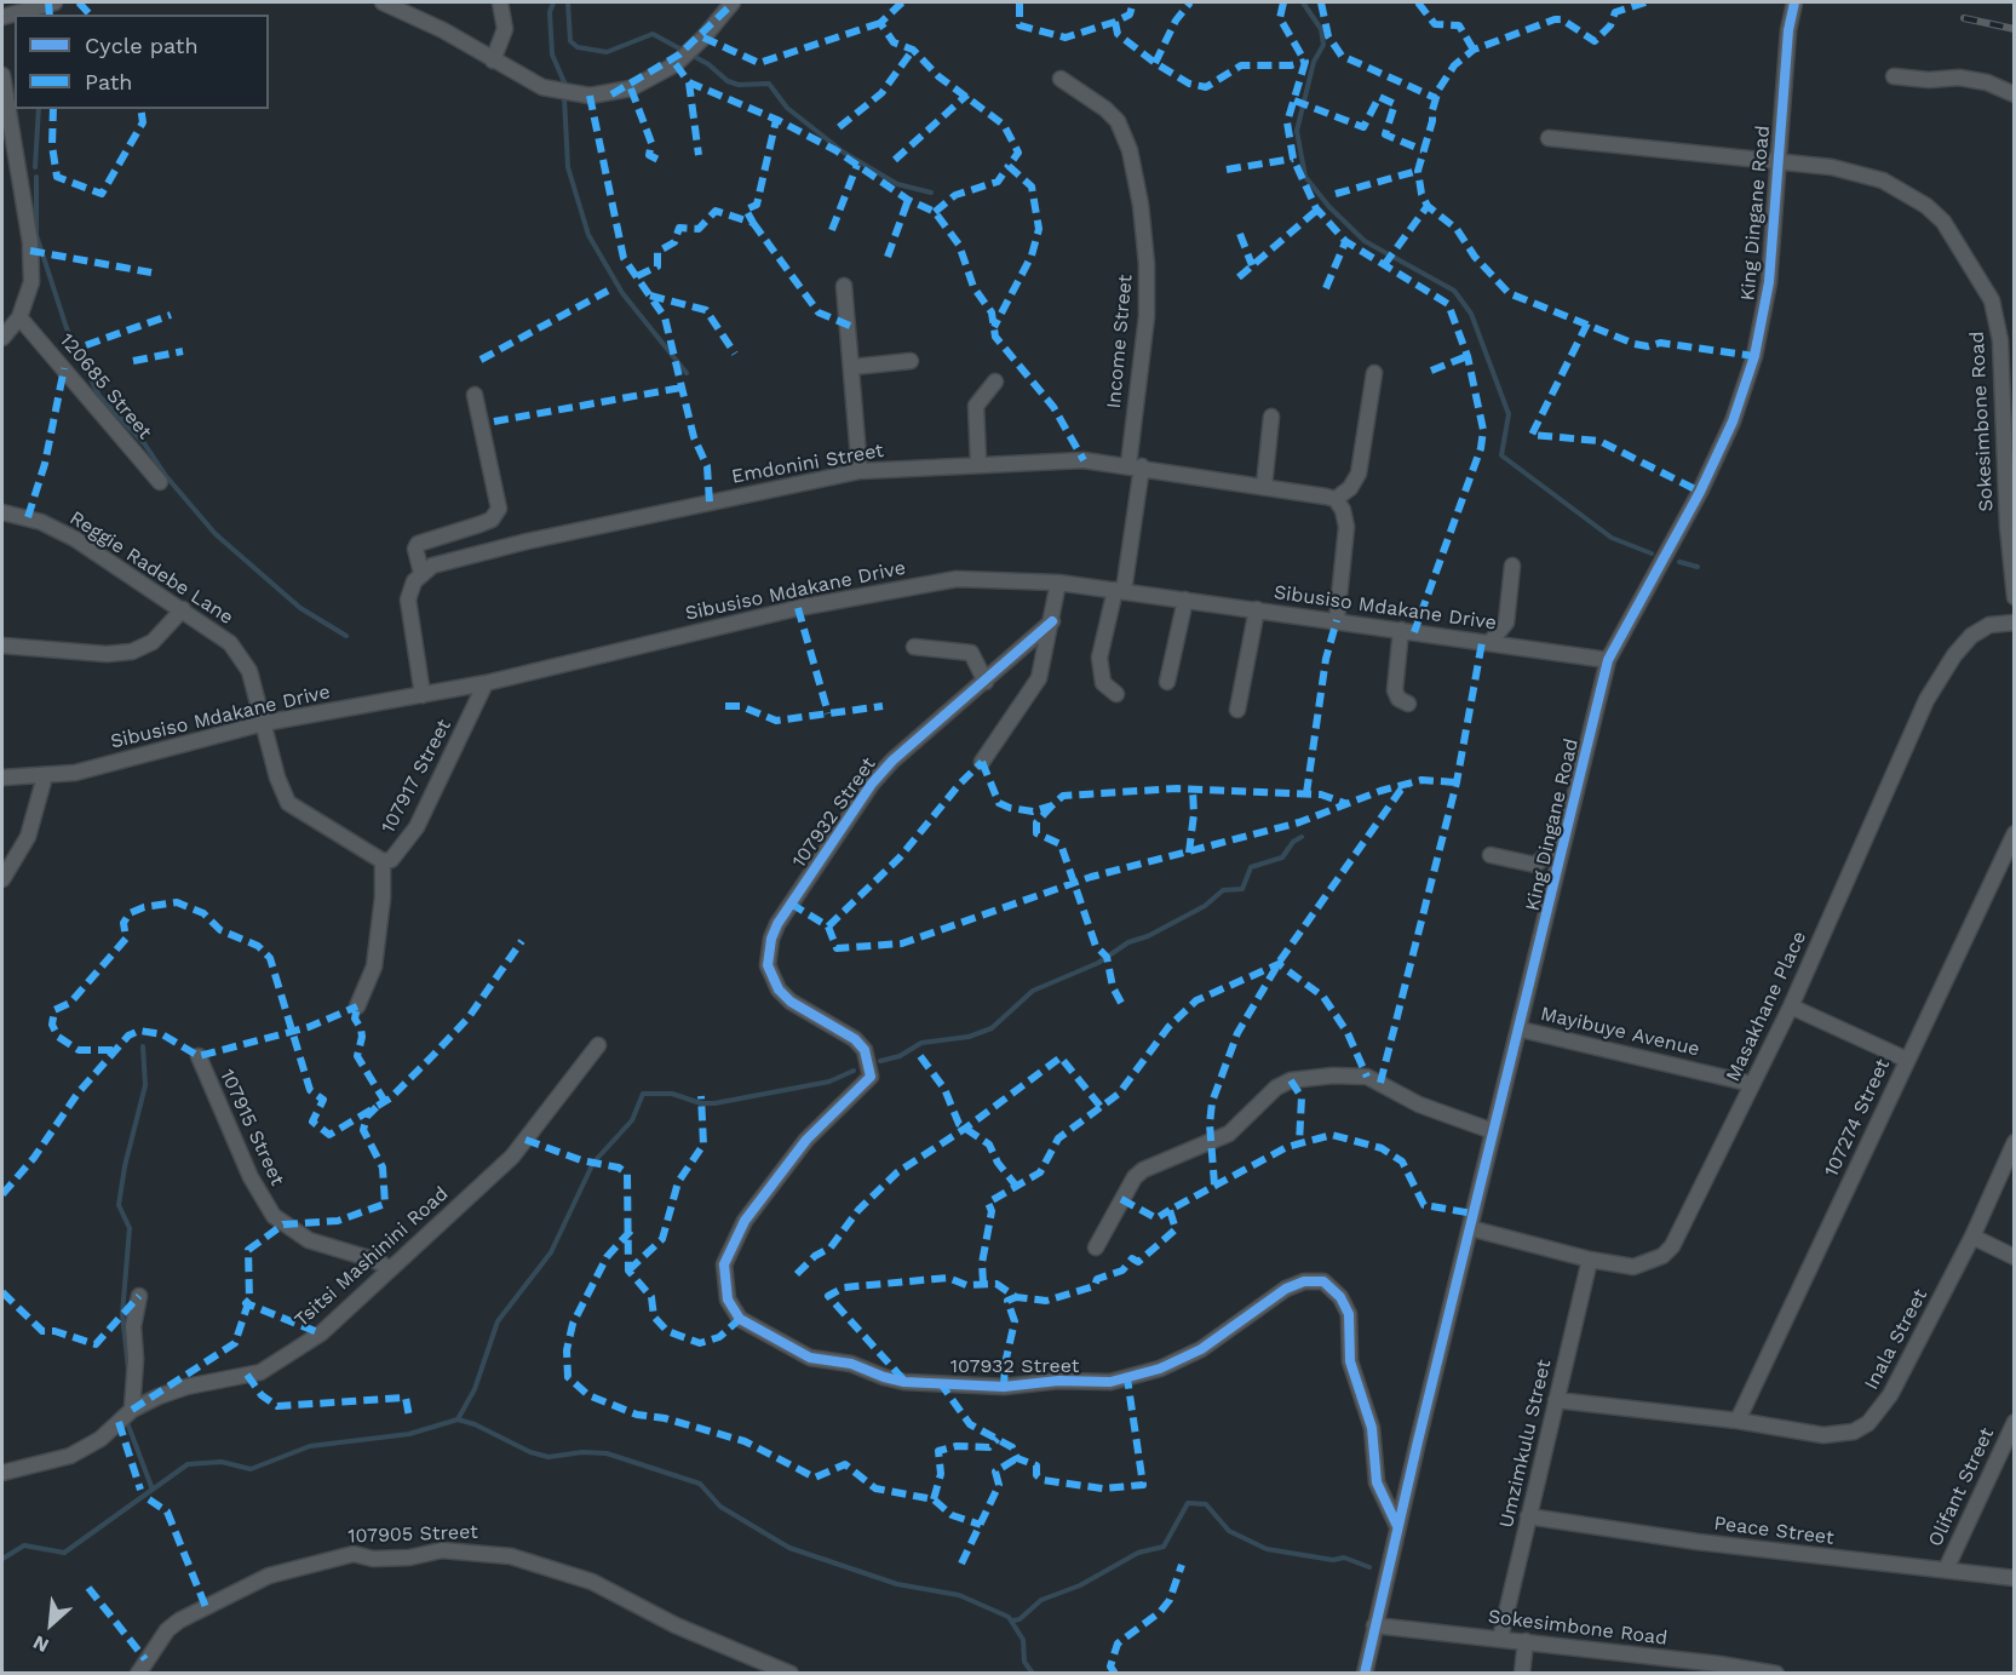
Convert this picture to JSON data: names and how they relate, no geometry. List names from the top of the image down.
{
  "streets": {
    "street": [
      "King Dingane Road",
      "Income Street",
      "120685 Street",
      "Sokesimbone Road",
      "Emdonini Street",
      "Reggie Radebe Lane",
      "Sibusiso Mdakane Drive",
      "107917 Street",
      "107932 Street",
      "Masakhane Place",
      "Mayibuye Avenue",
      "107274 Street",
      "107915 Street",
      "Tsitsi Mashinini Road",
      "Inala Street",
      "Umzimkulu Street",
      "Olifant Street",
      "Peace Street",
      "107905 Street"
    ]
  },
  "crossings": [
    ["King Dingane Road", "Sokesimbone Road"],
    ["King Dingane Road", "Sibusiso Mdakane Drive"],
    ["King Dingane Road", "107932 Street"],
    ["King Dingane Road", "Masakhane Place"],
    ["King Dingane Road", "Mayibuye Avenue"],
    ["Income Street", "Emdonini Street"],
    ["Income Street", "Sibusiso Mdakane Drive"],
    ["Sokesimbone Road", "Umzimkulu Street"],
    ["Reggie Radebe Lane", "Sibusiso Mdakane Drive"],
    ["Reggie Radebe Lane", "107917 Street"],
    ["Sibusiso Mdakane Drive", "107917 Street"],
    ["Masakhane Place", "Mayibuye Avenue"],
    ["Masakhane Place", "Umzimkulu Street"],
    ["107274 Street", "Inala Street"],
    ["107915 Street", "Tsitsi Mashinini Road"],
    ["Inala Street", "Umzimkulu Street"],
    ["Umzimkulu Street", "Peace Street"],
    ["Olifant Street", "Peace Street"]
  ],
  "legend": ["Cycle path", "Path"],
  "north": "bottom left"
}
